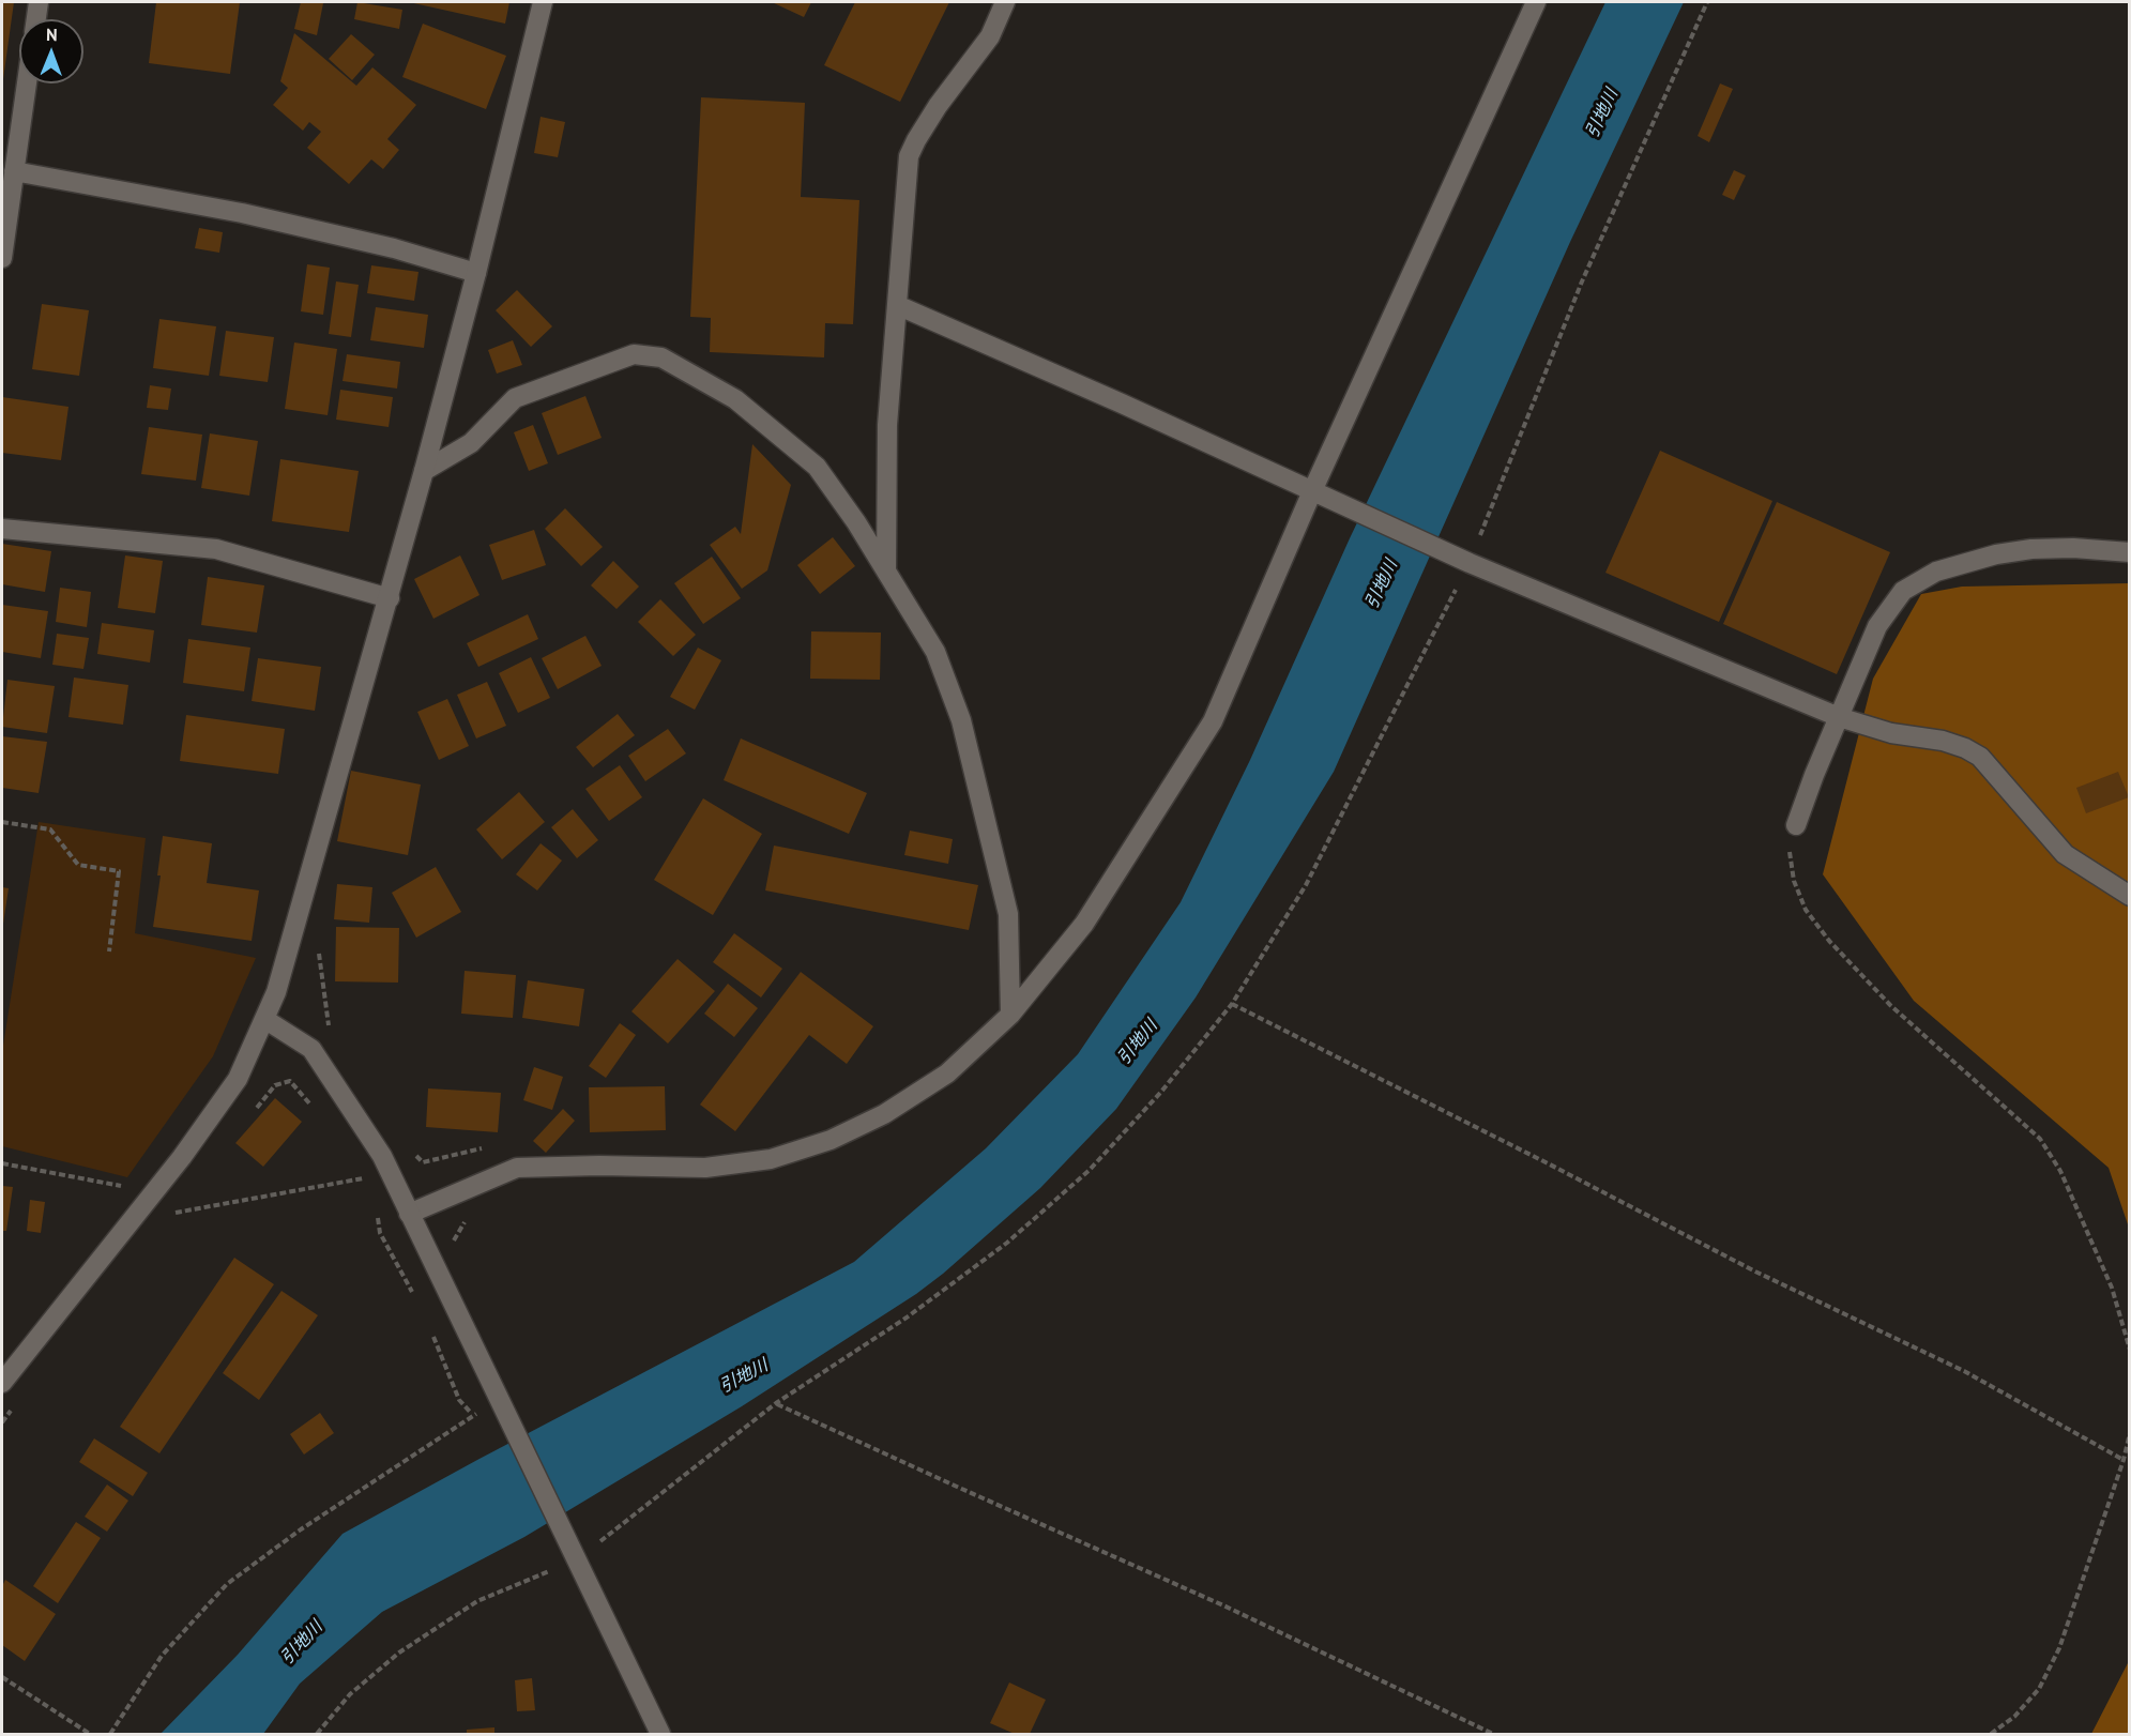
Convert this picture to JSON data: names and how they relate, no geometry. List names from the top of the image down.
{
  "water": ["引地川"],
  "north": "top"
}
